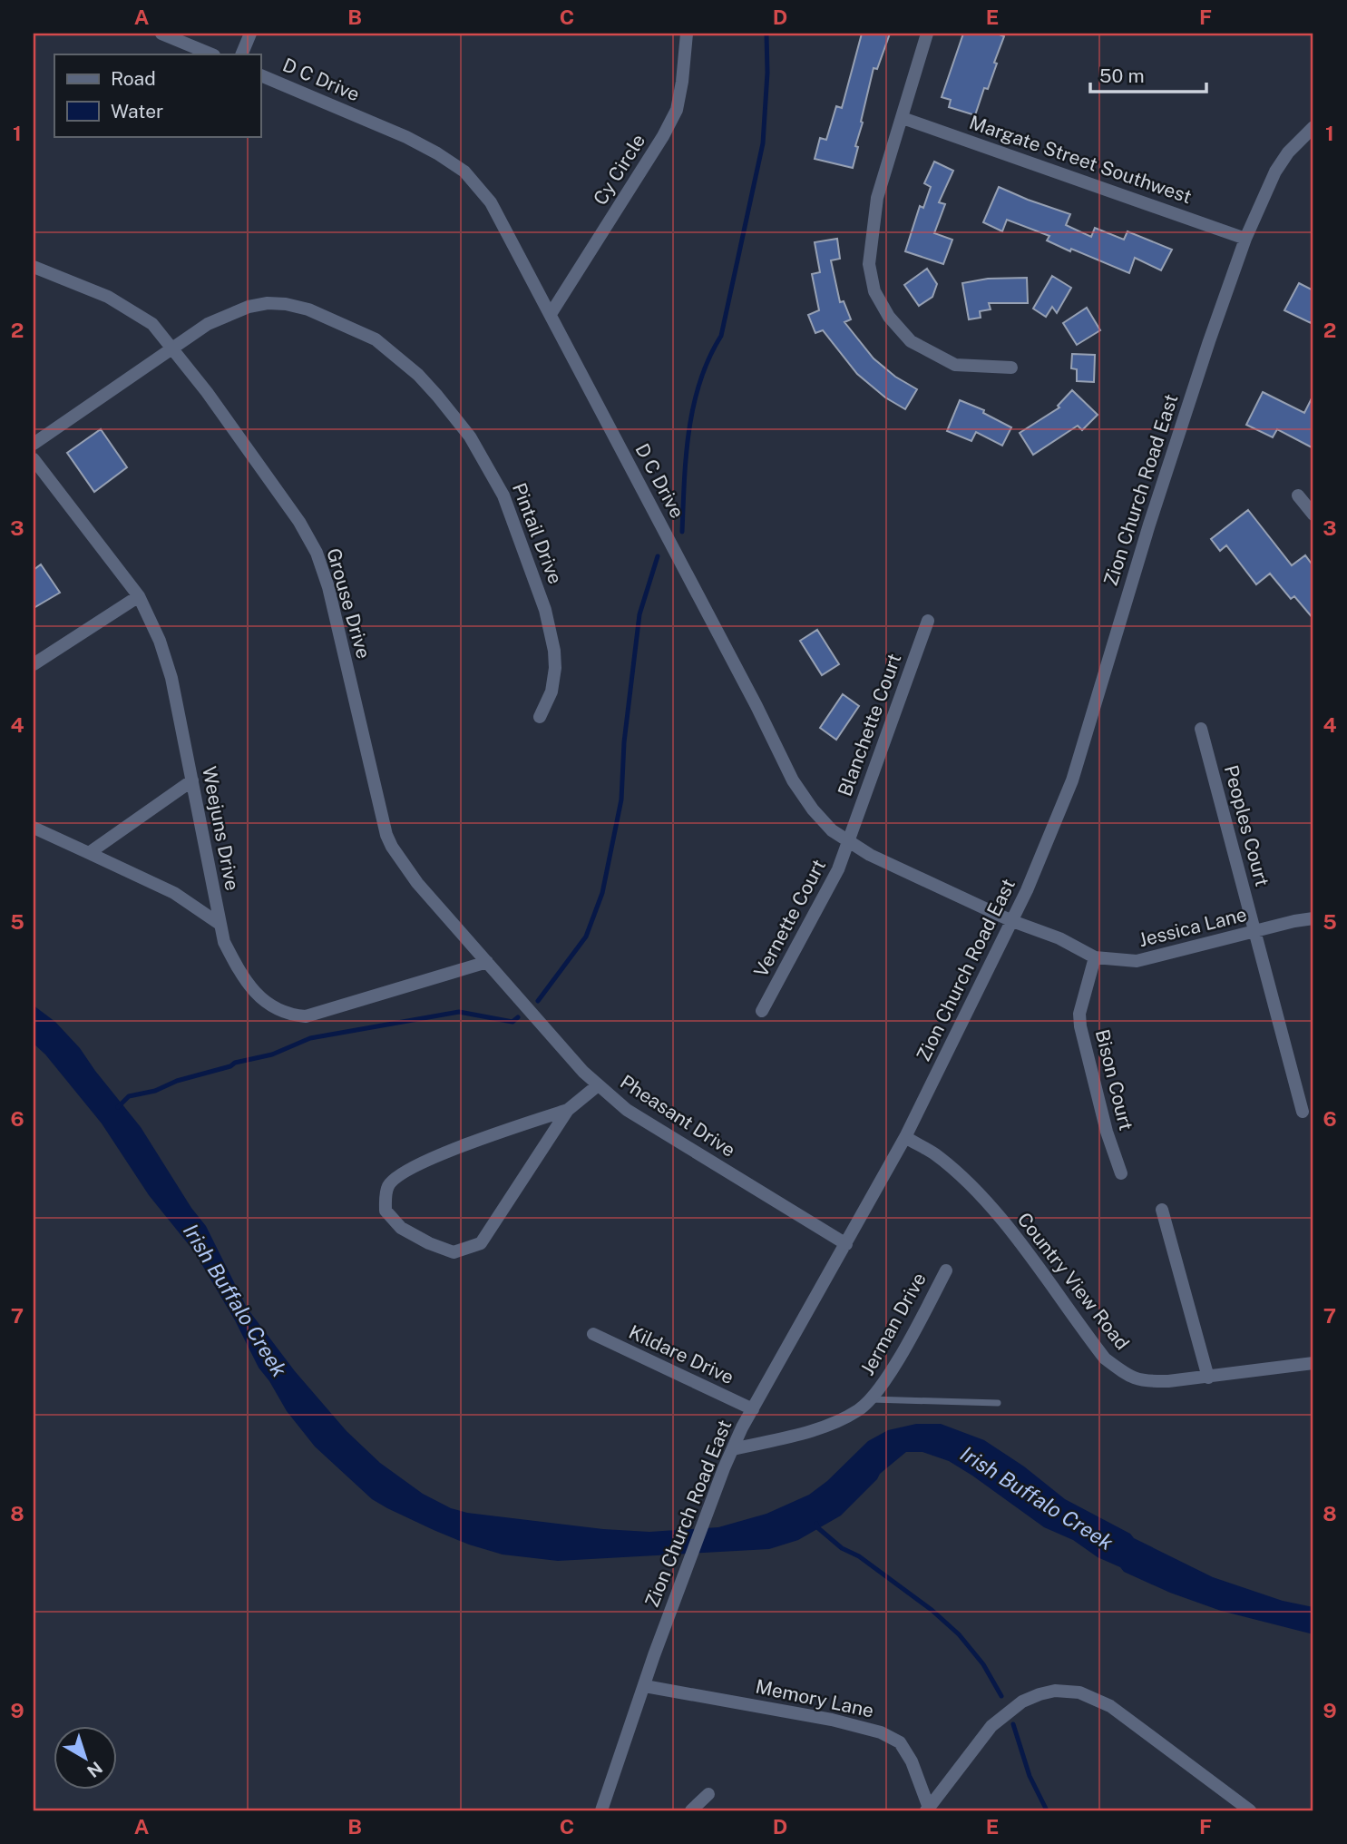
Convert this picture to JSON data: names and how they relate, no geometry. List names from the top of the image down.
{
  "streets": {
    "street": [
      "D C Drive",
      "Margate Street Southwest",
      "Cy Circle",
      "Zion Church Road East",
      "Pintail Drive",
      "Grouse Drive",
      "Blanchette Court",
      "Peoples Court",
      "Weejuns Drive",
      "Vernette Court",
      "Jessica Lane",
      "Bison Court",
      "Pheasant Drive",
      "Country View Road",
      "Jerman Drive",
      "Kildare Drive",
      "Memory Lane"
    ]
  },
  "crossings": [
    ["D C Drive", "Cy Circle"],
    ["D C Drive", "Zion Church Road East"],
    ["D C Drive", "Blanchette Court"],
    ["D C Drive", "Vernette Court"],
    ["D C Drive", "Jessica Lane"],
    ["Margate Street Southwest", "Zion Church Road East"],
    ["Zion Church Road East", "Jessica Lane"],
    ["Zion Church Road East", "Pheasant Drive"],
    ["Zion Church Road East", "Country View Road"],
    ["Zion Church Road East", "Jerman Drive"],
    ["Zion Church Road East", "Kildare Drive"],
    ["Zion Church Road East", "Memory Lane"],
    ["Pintail Drive", "Grouse Drive"],
    ["Grouse Drive", "Weejuns Drive"],
    ["Grouse Drive", "Pheasant Drive"],
    ["Blanchette Court", "Vernette Court"],
    ["Peoples Court", "Jessica Lane"],
    ["Weejuns Drive", "Pheasant Drive"],
    ["Jessica Lane", "Bison Court"]
  ],
  "water": ["Irish Buffalo Creek"],
  "legend": ["Road", "Water"],
  "scale_bar": "50 m",
  "north": "bottom right",
  "grid": {
    "columns": [
      "A",
      "B",
      "C",
      "D",
      "E",
      "F"
    ],
    "rows": [
      "1",
      "2",
      "3",
      "4",
      "5",
      "6",
      "7",
      "8",
      "9"
    ]
  }
}
